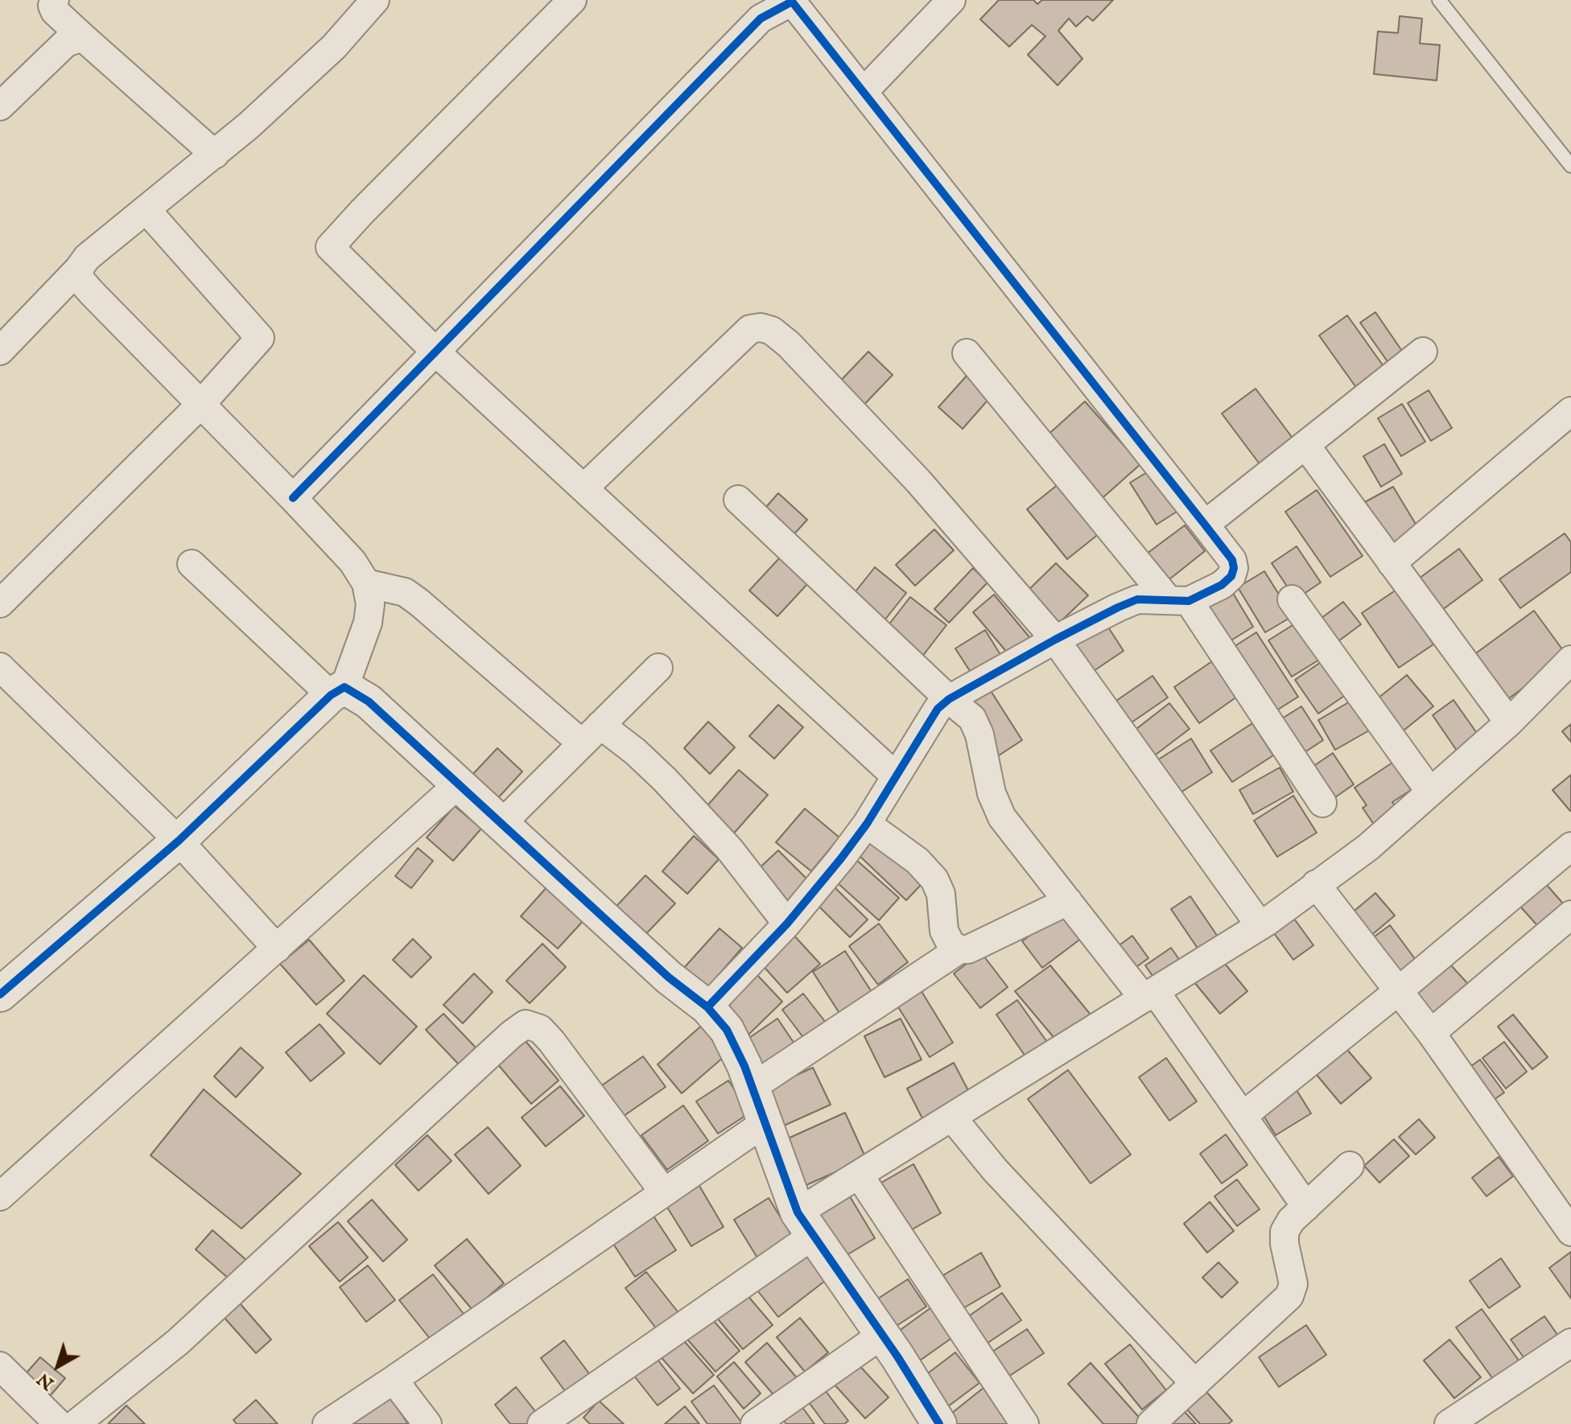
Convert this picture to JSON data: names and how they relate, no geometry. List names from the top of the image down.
{
  "north": "bottom left"
}
